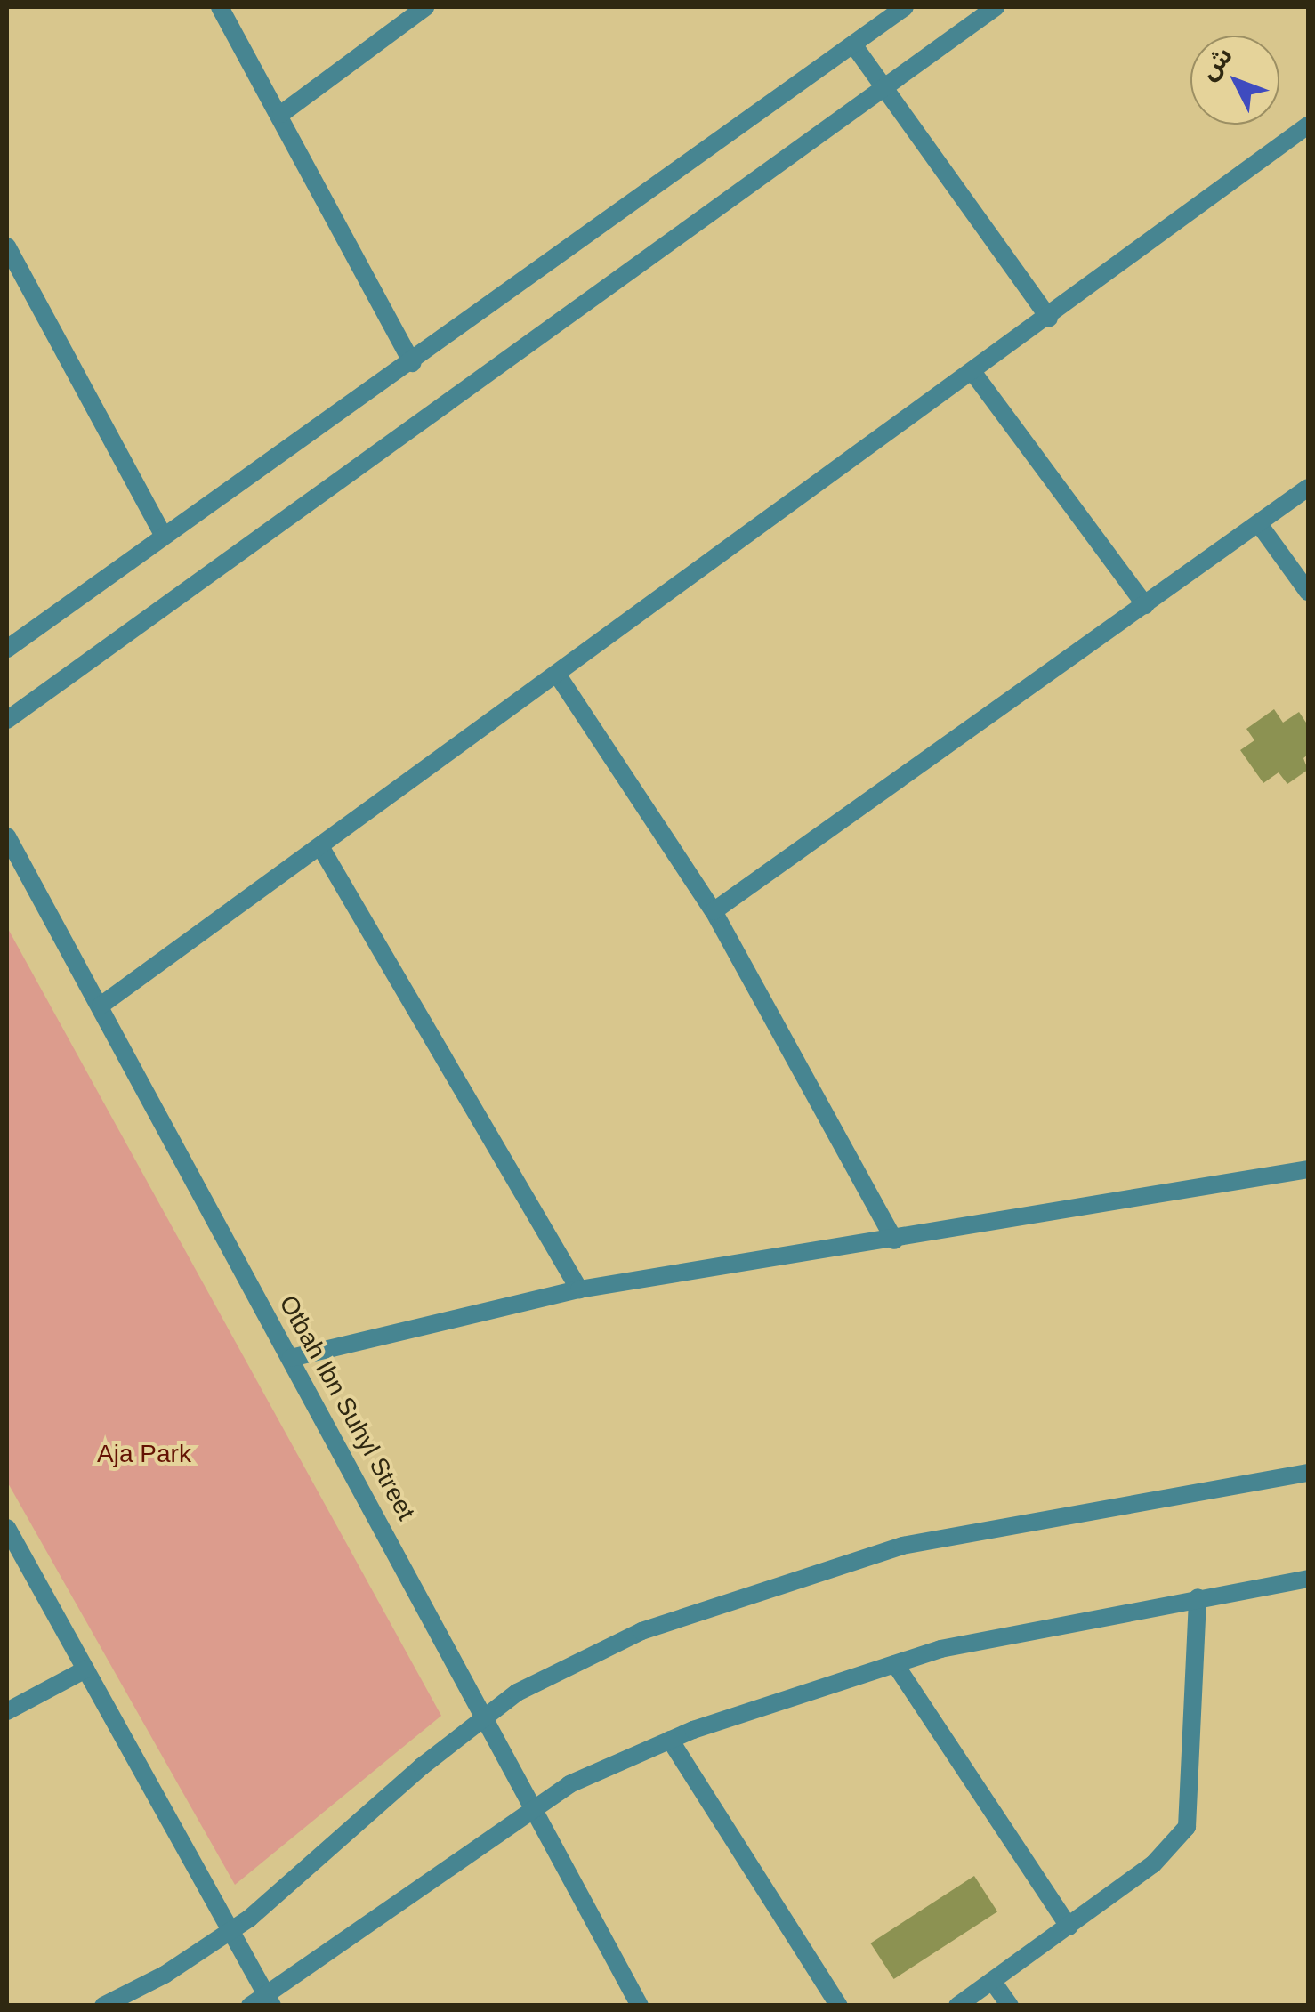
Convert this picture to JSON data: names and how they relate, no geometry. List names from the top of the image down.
{
  "streets": {
    "street": ["Otbah Ibn Suhyl Street"]
  },
  "parks": ["Aja Park"],
  "north": "top left"
}
